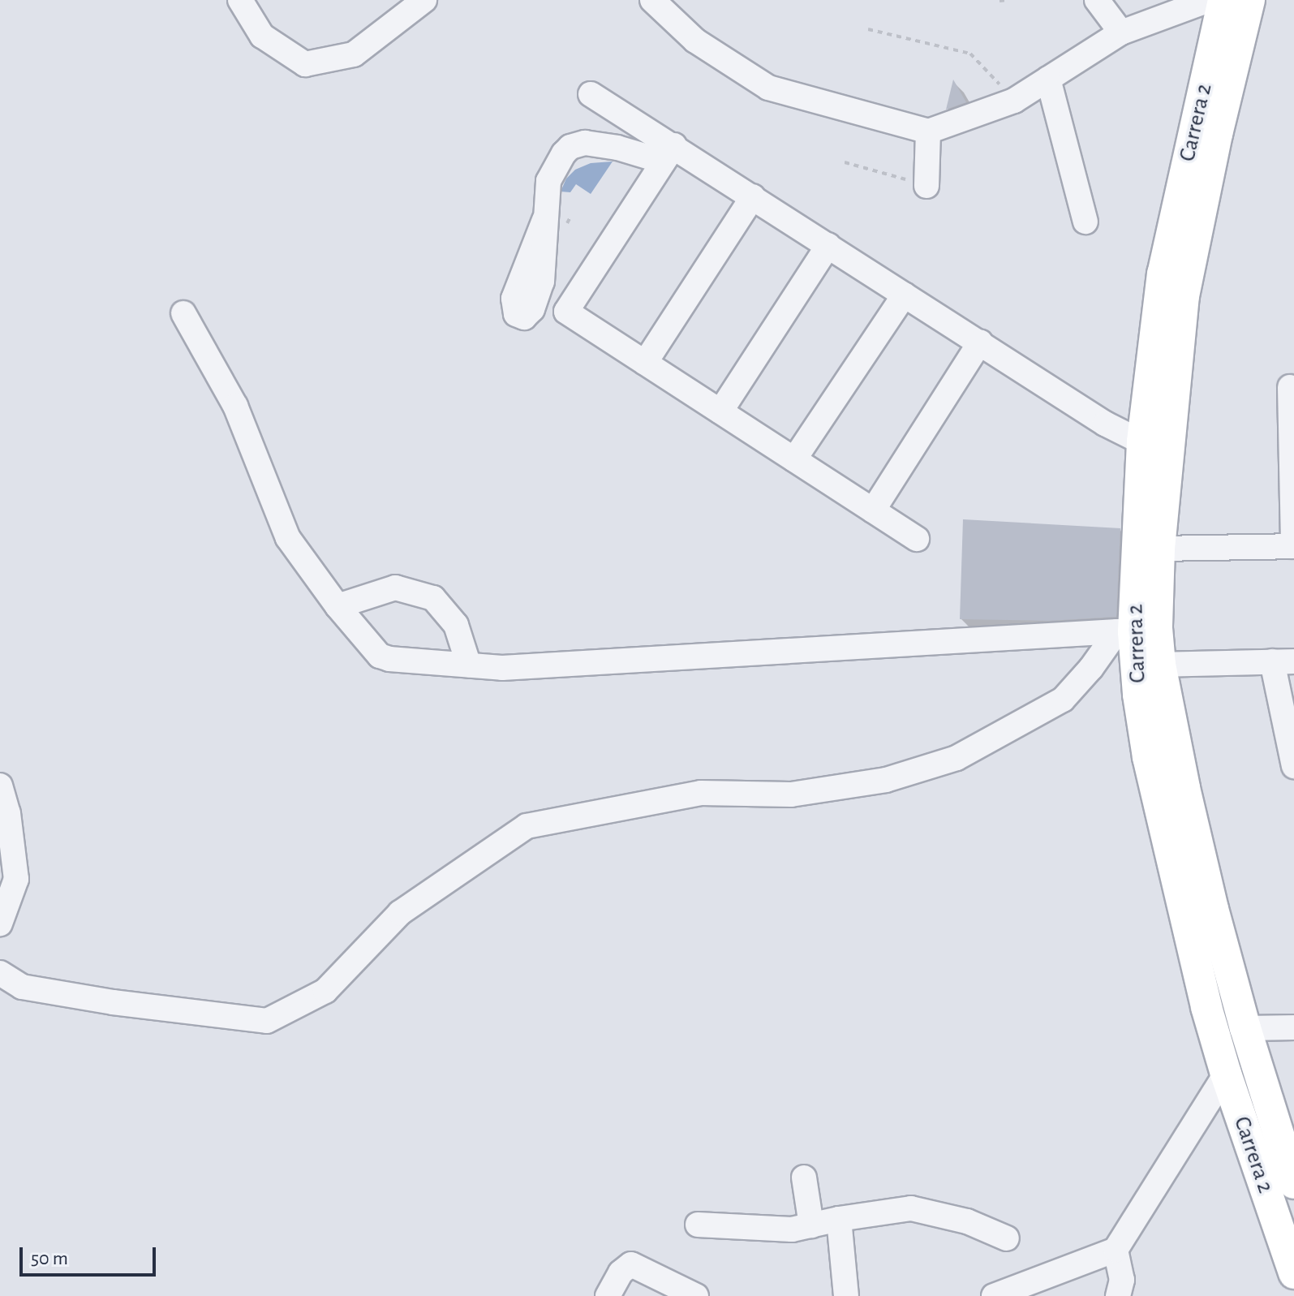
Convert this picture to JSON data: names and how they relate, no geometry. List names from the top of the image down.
{
  "streets": {
    "main road": ["Carrera 2"]
  },
  "scale_bar": "50 m"
}
